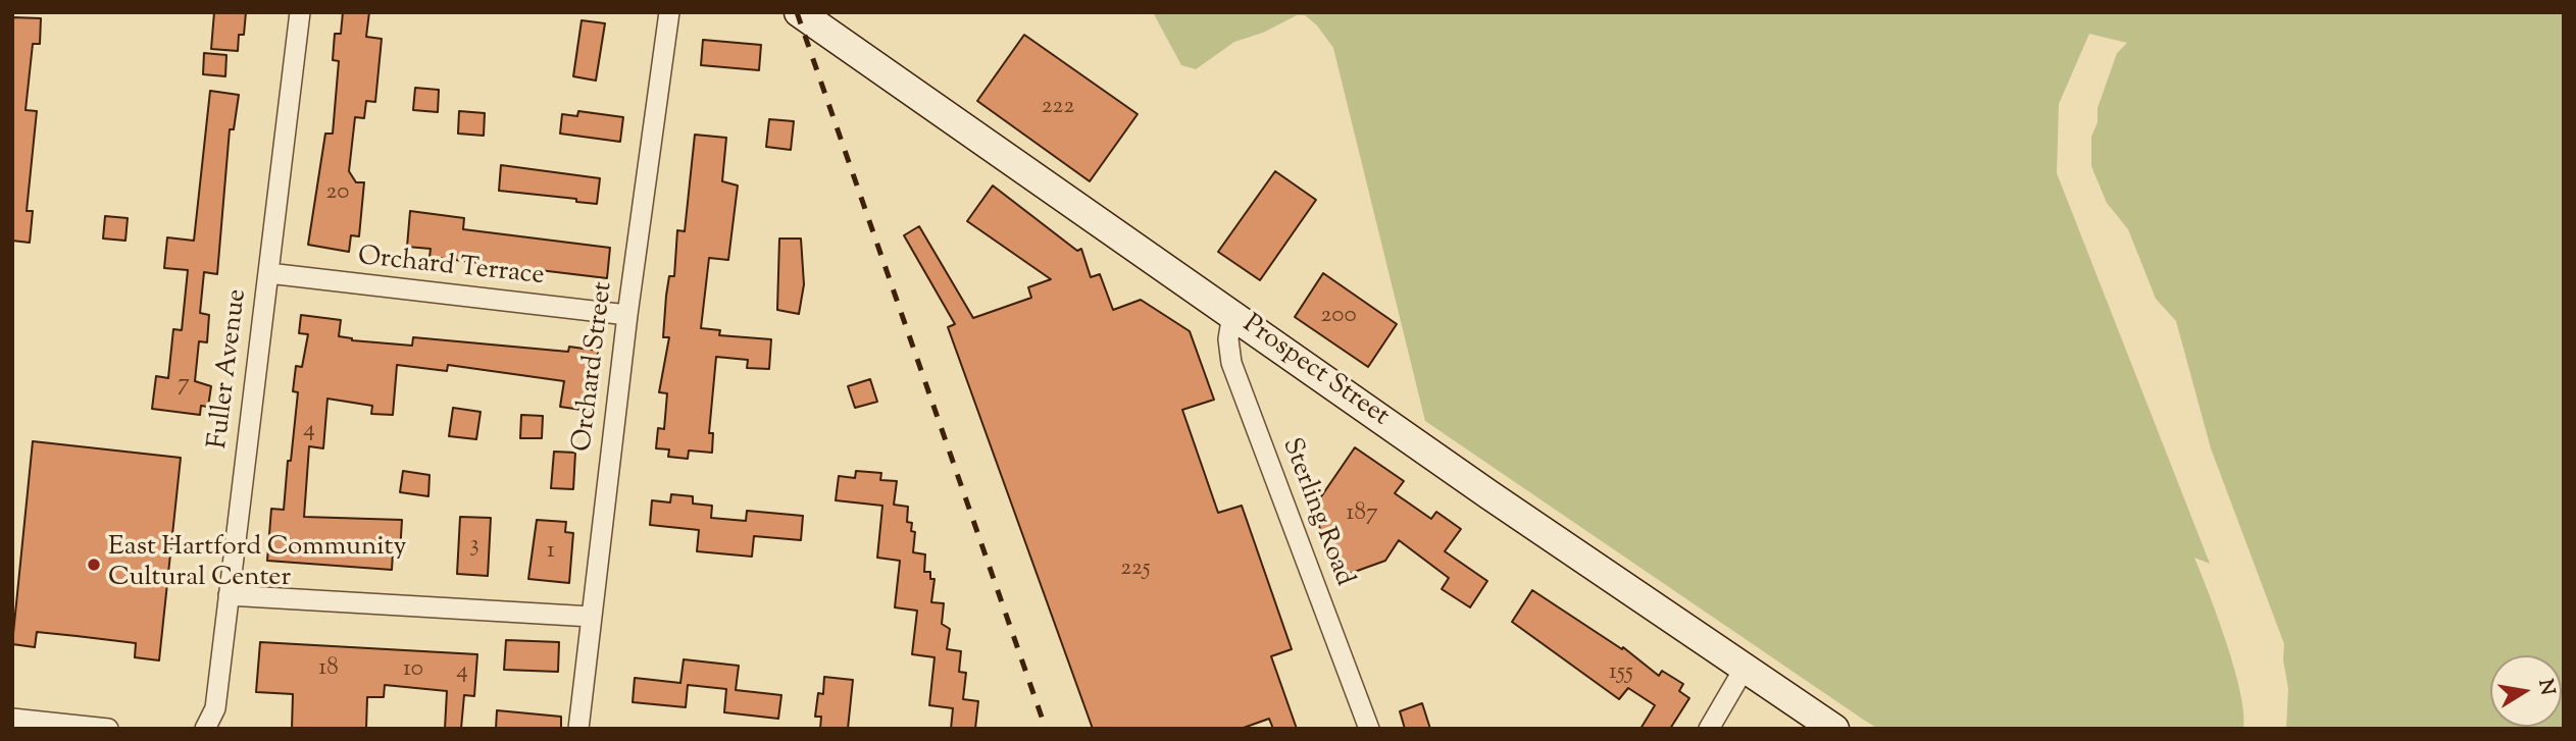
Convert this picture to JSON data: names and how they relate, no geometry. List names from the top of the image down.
{
  "streets": {
    "main road": ["Prospect Street"],
    "street": [
      "Orchard Terrace",
      "Orchard Street",
      "Fuller Avenue",
      "Sterling Road"
    ]
  },
  "crossings": [
    ["Orchard Terrace", "Orchard Street"],
    ["Orchard Terrace", "Fuller Avenue"],
    ["Prospect Street", "Sterling Road"]
  ],
  "places": ["East Hartford Community Cultural Center"],
  "house_numbers": [
    "222",
    "20",
    "200",
    "7",
    "4",
    "187",
    "3",
    "1",
    "225",
    "18",
    "10",
    "4",
    "155"
  ],
  "north": "right"
}
